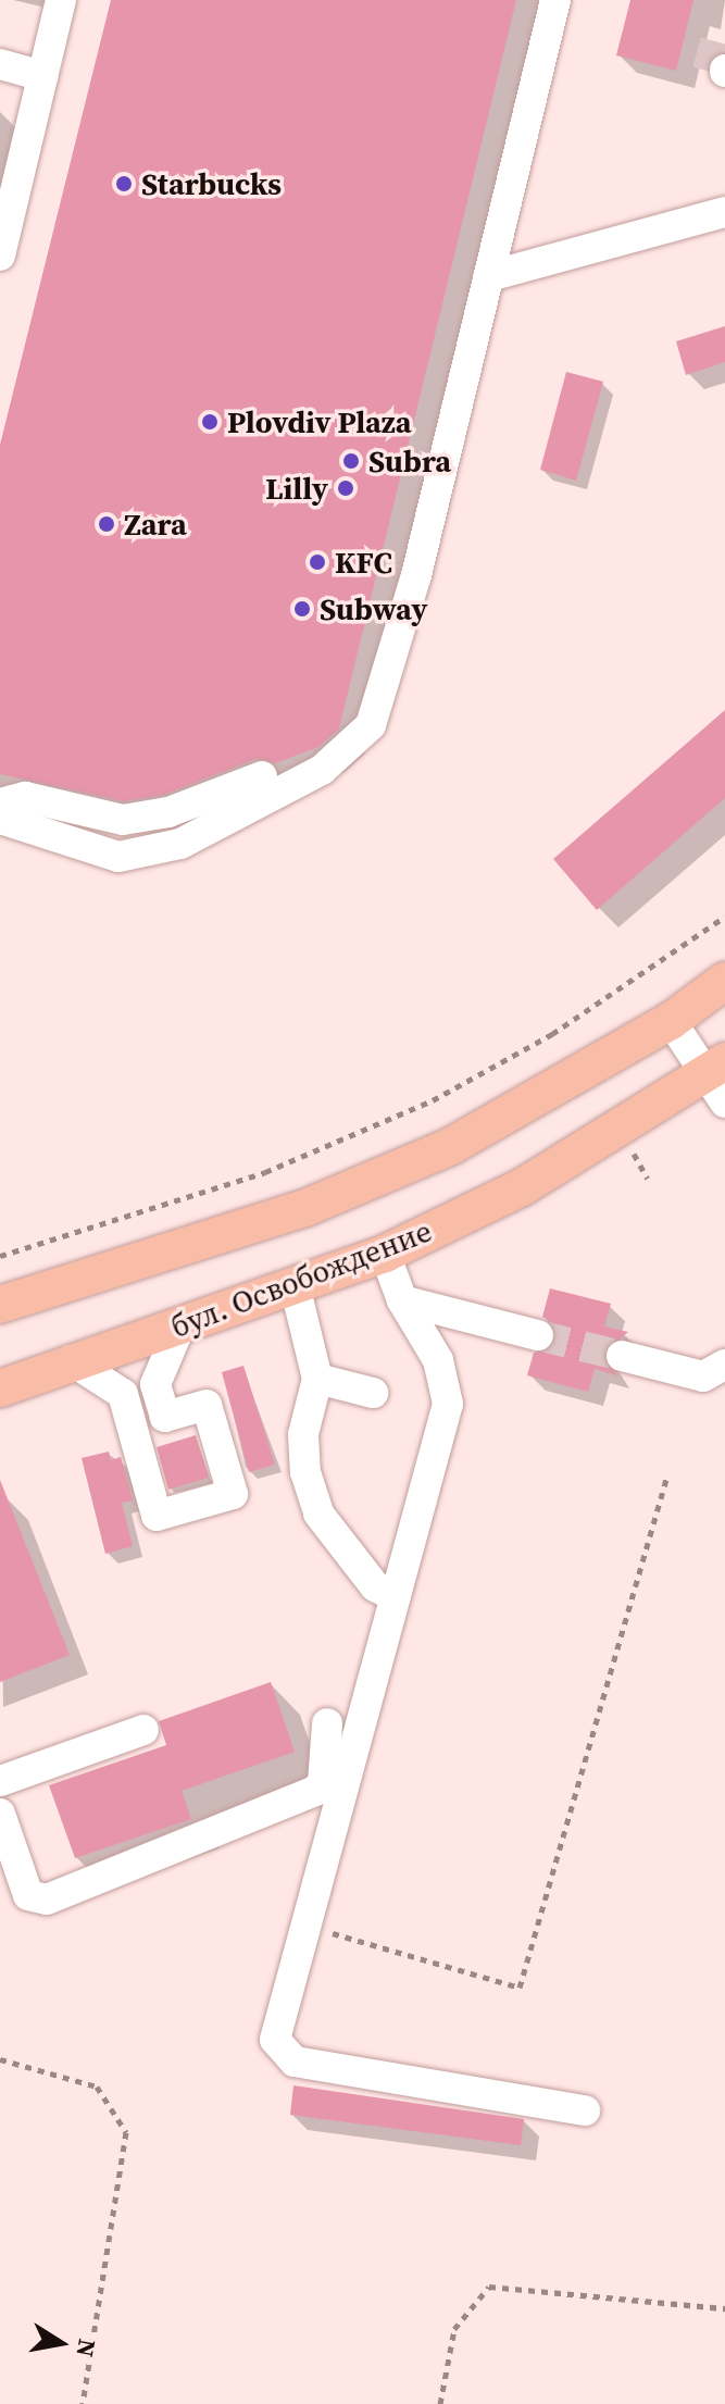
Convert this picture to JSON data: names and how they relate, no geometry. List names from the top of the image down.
{
  "streets": {
    "main road": ["бул. Освобождение"]
  },
  "places": [
    "Starbucks",
    "Plovdiv Plaza",
    "Subra",
    "Lilly",
    "Zara",
    "KFC",
    "Subway"
  ],
  "north": "right"
}
